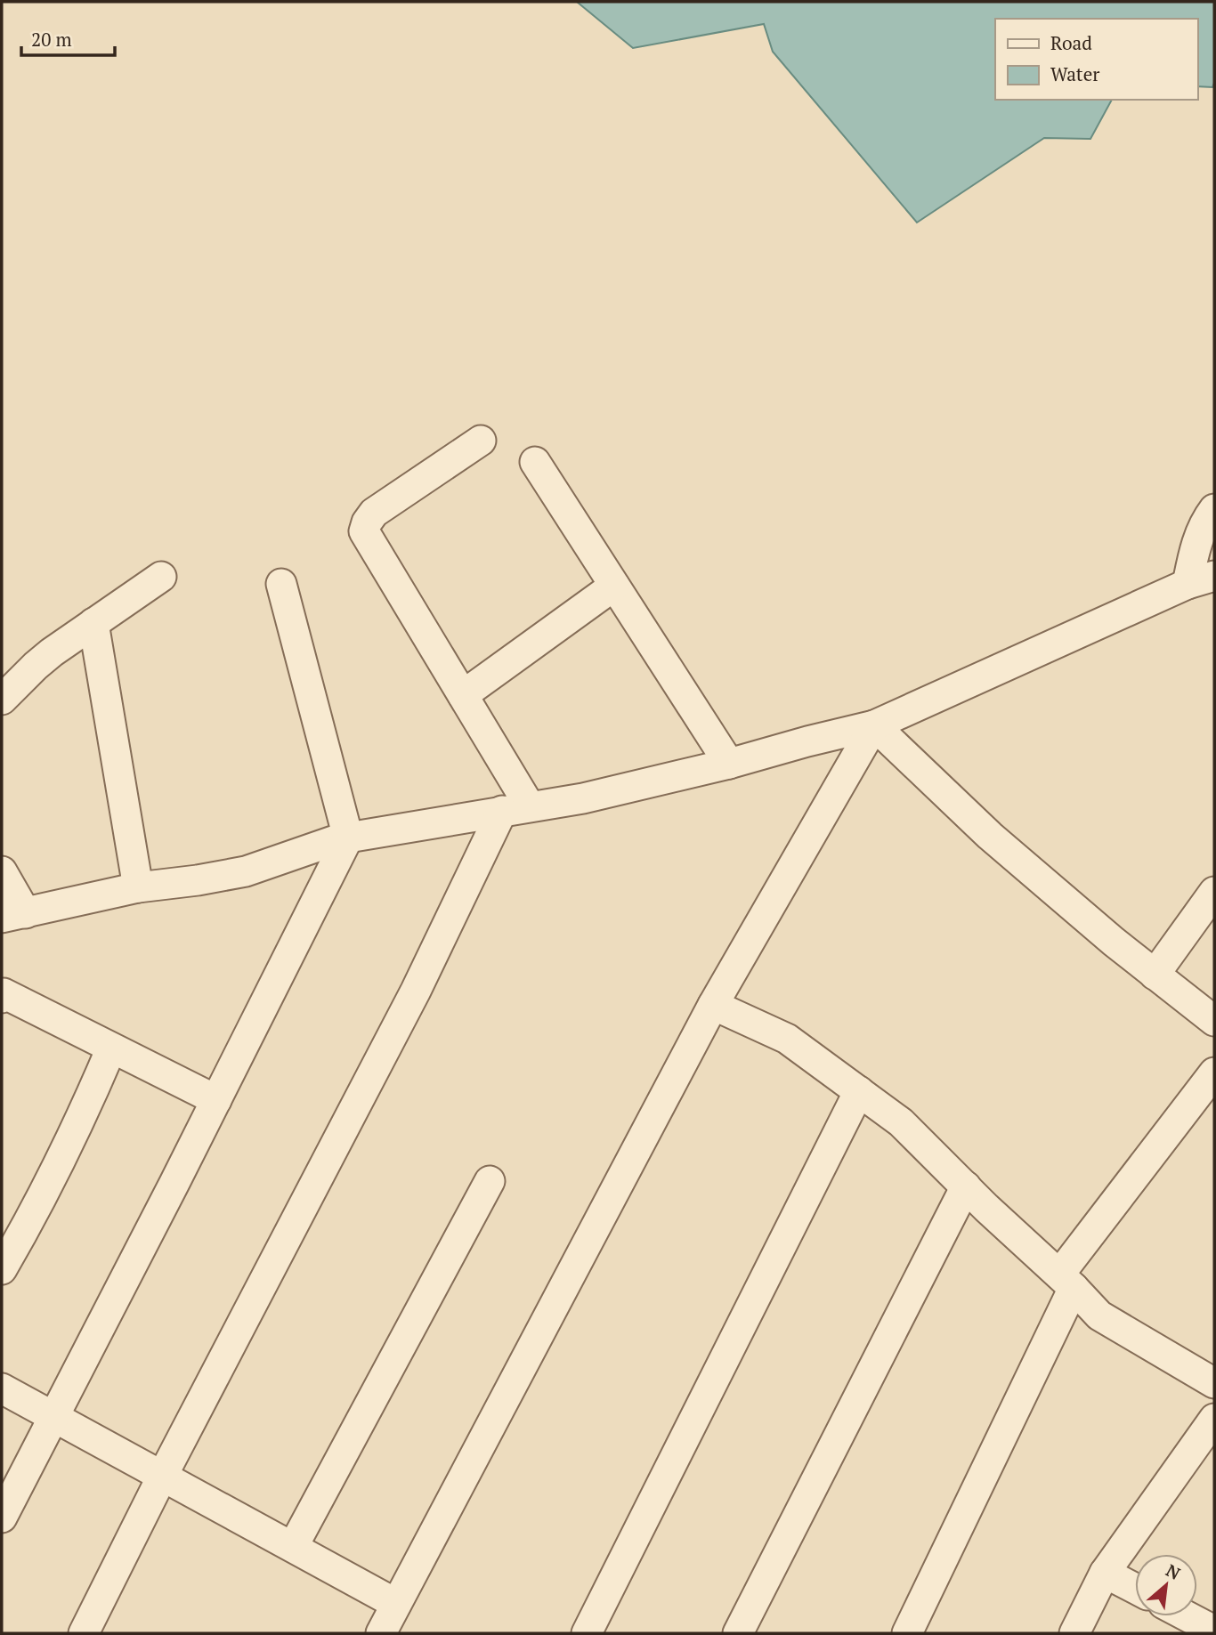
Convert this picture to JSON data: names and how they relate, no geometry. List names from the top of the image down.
{
  "legend": ["Road", "Water"],
  "scale_bar": "20 m",
  "north": "top right"
}
